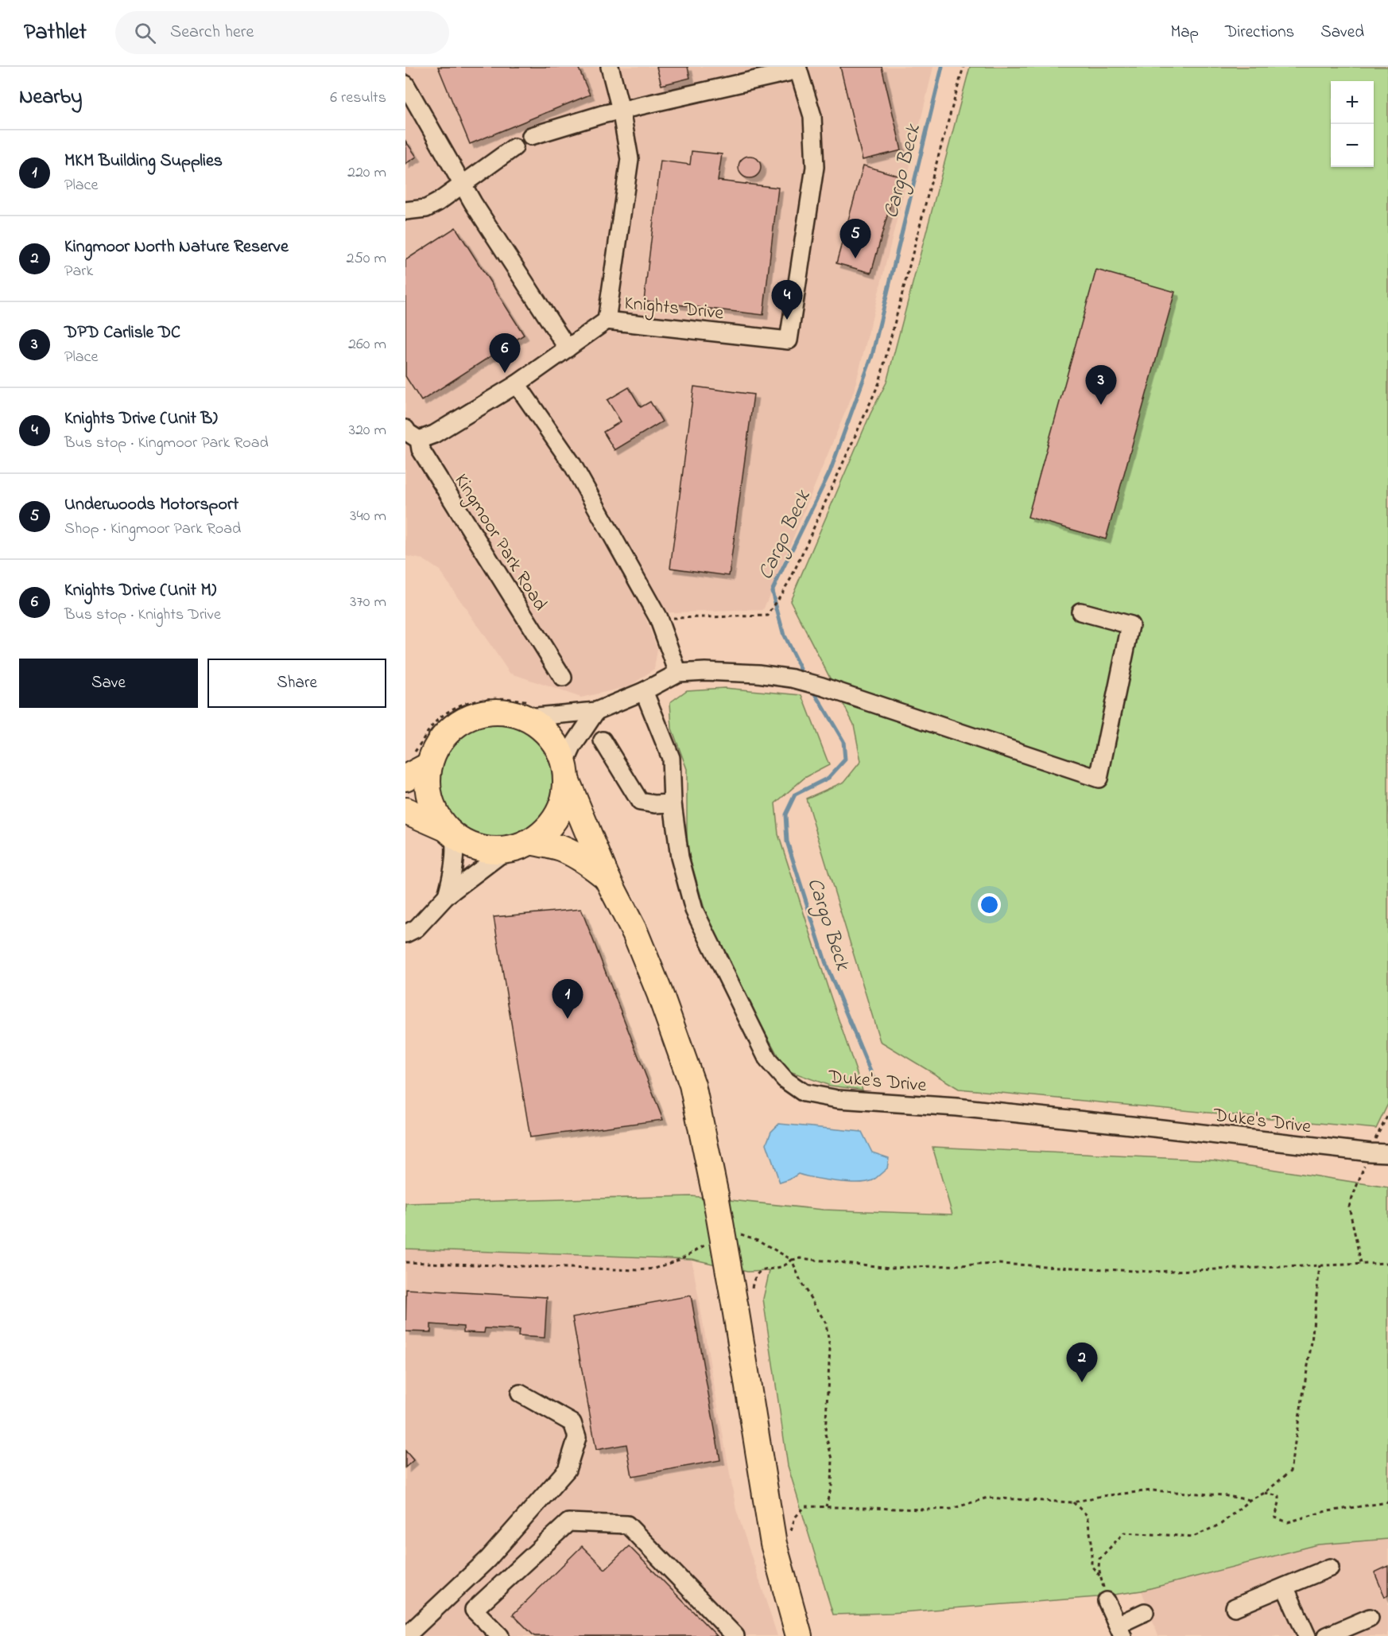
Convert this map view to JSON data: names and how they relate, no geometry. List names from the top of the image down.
{
  "streets": {
    "street": ["Knights Drive", "Kingmoor Park Road", "Duke's Drive"]
  },
  "crossings": [
    ["Knights Drive", "Kingmoor Park Road"]
  ],
  "water": ["Cargo Beck"],
  "page": {
    "header": "Pathlet",
    "search": "Search here",
    "nav": ["Map", "Directions", "Saved"],
    "heading": ["Nearby", "6 results"],
    "map_buttons": ["+", "−"],
    "list": [
      {
        "mark": "1",
        "name": "MKM Building Supplies",
        "note": "Place",
        "value": "220 m"
      },
      {
        "mark": "2",
        "name": "Kingmoor North Nature Reserve",
        "note": "Park",
        "value": "250 m"
      },
      {
        "mark": "3",
        "name": "DPD Carlisle DC",
        "note": "Place",
        "value": "260 m"
      },
      {
        "mark": "4",
        "name": "Knights Drive (Unit B)",
        "note": "Bus stop · Kingmoor Park Road",
        "value": "320 m"
      },
      {
        "mark": "5",
        "name": "Underwoods Motorsport",
        "note": "Shop · Kingmoor Park Road",
        "value": "340 m"
      },
      {
        "mark": "6",
        "name": "Knights Drive (Unit M)",
        "note": "Bus stop · Knights Drive",
        "value": "370 m"
      }
    ],
    "pins": [
      "5",
      "4",
      "6",
      "3",
      "1",
      "2"
    ],
    "buttons": ["Save", "Share"]
  }
}
